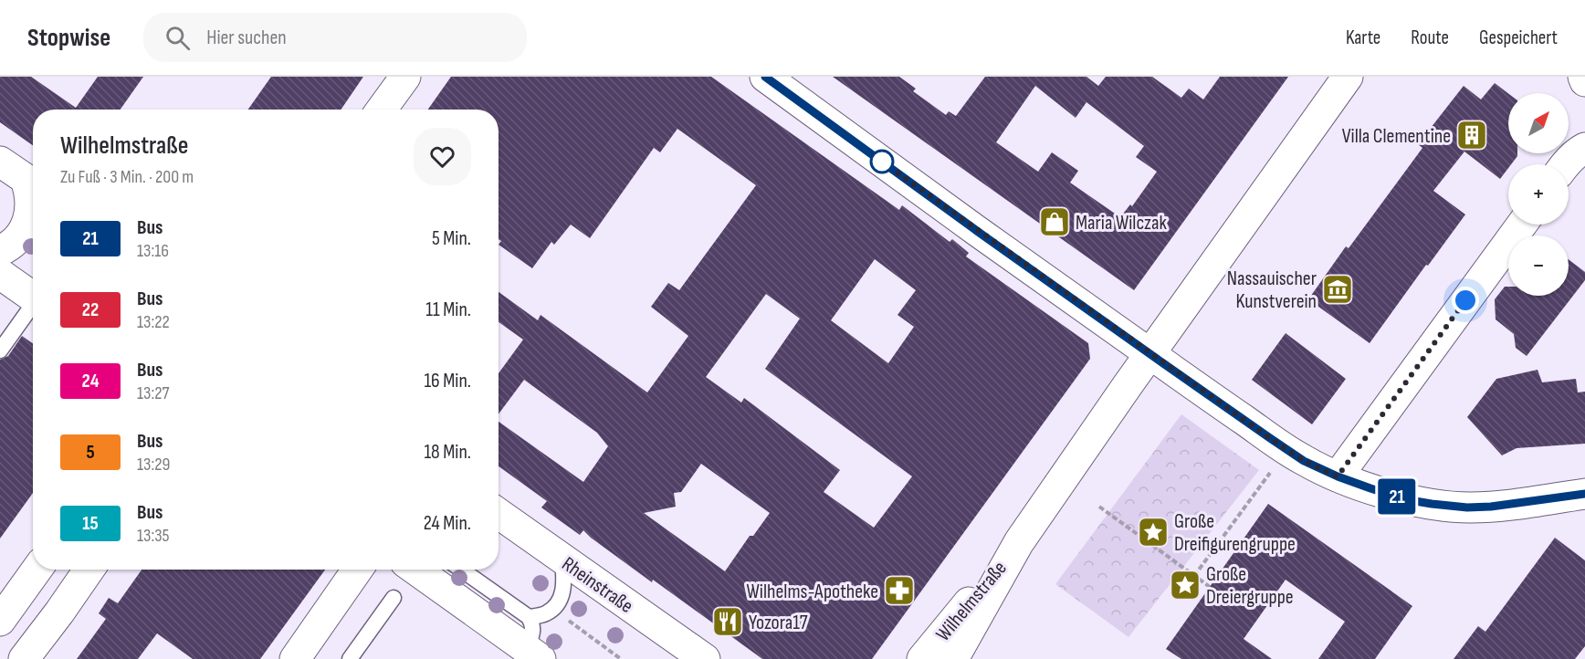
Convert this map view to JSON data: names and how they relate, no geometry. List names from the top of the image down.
{
  "streets": {
    "main road": ["Rheinstraße", "Wilhelmstraße"]
  },
  "places": {
    "building": ["Villa Clementine"],
    "shop": ["Maria Wilczak"],
    "museum": ["Nassauischer Kunstverein"],
    "place": ["Große Dreifigurengruppe", "Große Dreiergruppe"],
    "pharmacy": ["Wilhelms-Apotheke"],
    "restaurant": ["Yozora17"]
  },
  "lines": ["bus line 21"],
  "north": "top right",
  "page": {
    "header": "Stopwise",
    "search": "Hier suchen",
    "nav": ["Karte", "Route", "Gespeichert"],
    "on_map": "21",
    "map_buttons": ["+", "−"],
    "heading": ["Wilhelmstraße", "Zu Fuß · 3 Min. · 200 m"],
    "list": [
      {
        "mark": "21",
        "name": "Bus",
        "note": "13:16",
        "value": "5 Min."
      },
      {
        "mark": "22",
        "name": "Bus",
        "note": "13:22",
        "value": "11 Min."
      },
      {
        "mark": "24",
        "name": "Bus",
        "note": "13:27",
        "value": "16 Min."
      },
      {
        "mark": "5",
        "name": "Bus",
        "note": "13:29",
        "value": "18 Min."
      },
      {
        "mark": "15",
        "name": "Bus",
        "note": "13:35",
        "value": "24 Min."
      }
    ]
  }
}
